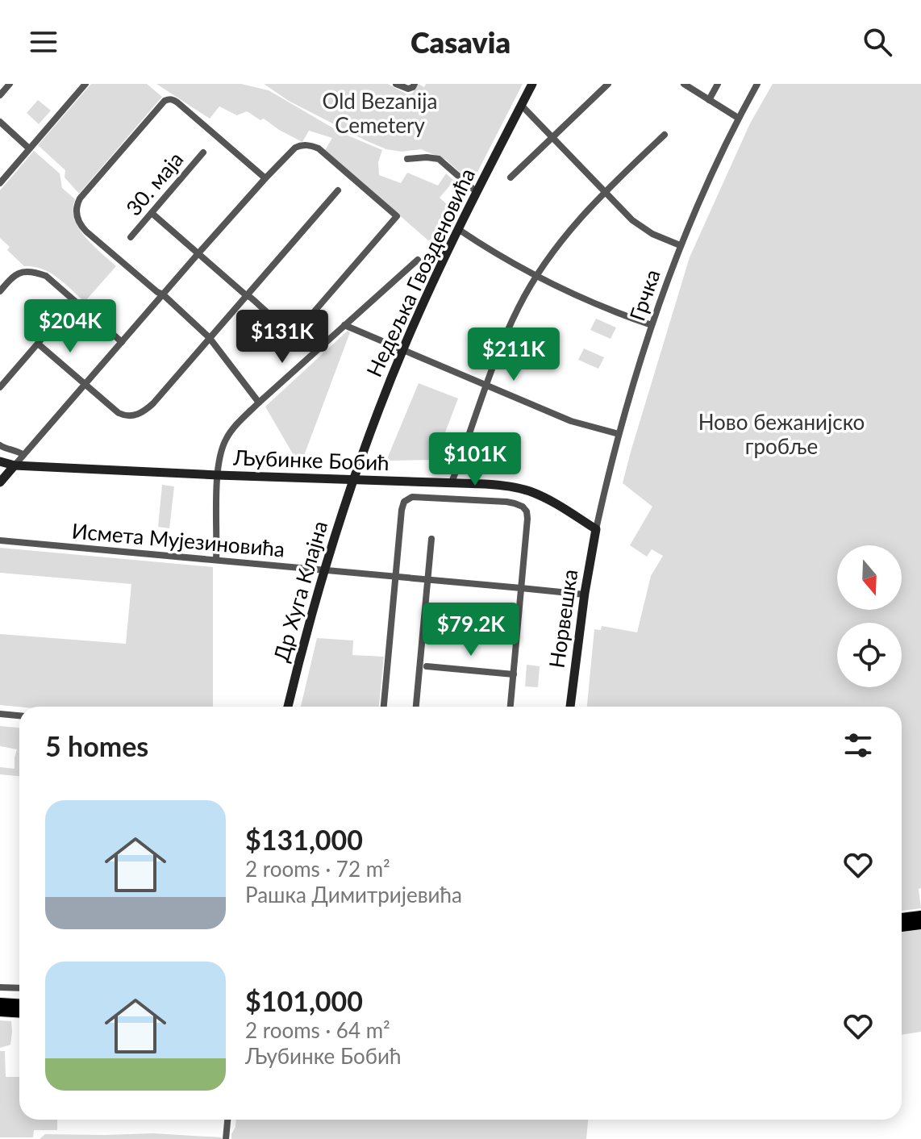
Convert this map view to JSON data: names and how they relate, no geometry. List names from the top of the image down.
{
  "streets": {
    "main road": [
      "Недељка Гвозденовића",
      "Љубинке Бобић",
      "Др Хуга Клајна",
      "Норвешка"
    ],
    "street": ["30. маја", "Грчка", "Исмета Мујезиновића"]
  },
  "crossings": [
    ["Недељка Гвозденовића", "Љубинке Бобић"],
    ["Недељка Гвозденовића", "Др Хуга Клајна"],
    ["Грчка", "Љубинке Бобић"],
    ["Грчка", "Норвешка"],
    ["Љубинке Бобић", "Др Хуга Клајна"],
    ["Љубинке Бобић", "Норвешка"],
    ["Исмета Мујезиновића", "Др Хуга Клајна"],
    ["Исмета Мујезиновића", "Норвешка"]
  ],
  "parks": ["Old Bezanija Cemetery", "Ново бежанијско гробље"],
  "north": "bottom",
  "page": {
    "header": "Casavia",
    "price": [
      "$204K",
      "$131K",
      "$211K",
      "$101K",
      "$79.2K"
    ],
    "heading": "5 homes",
    "list": [
      {
        "name": "$131,000",
        "note": "2 rooms · 72 m² · Рашка Димитријевића"
      },
      {
        "name": "$101,000",
        "note": "2 rooms · 64 m² · Љубинке Бобић"
      }
    ]
  }
}
